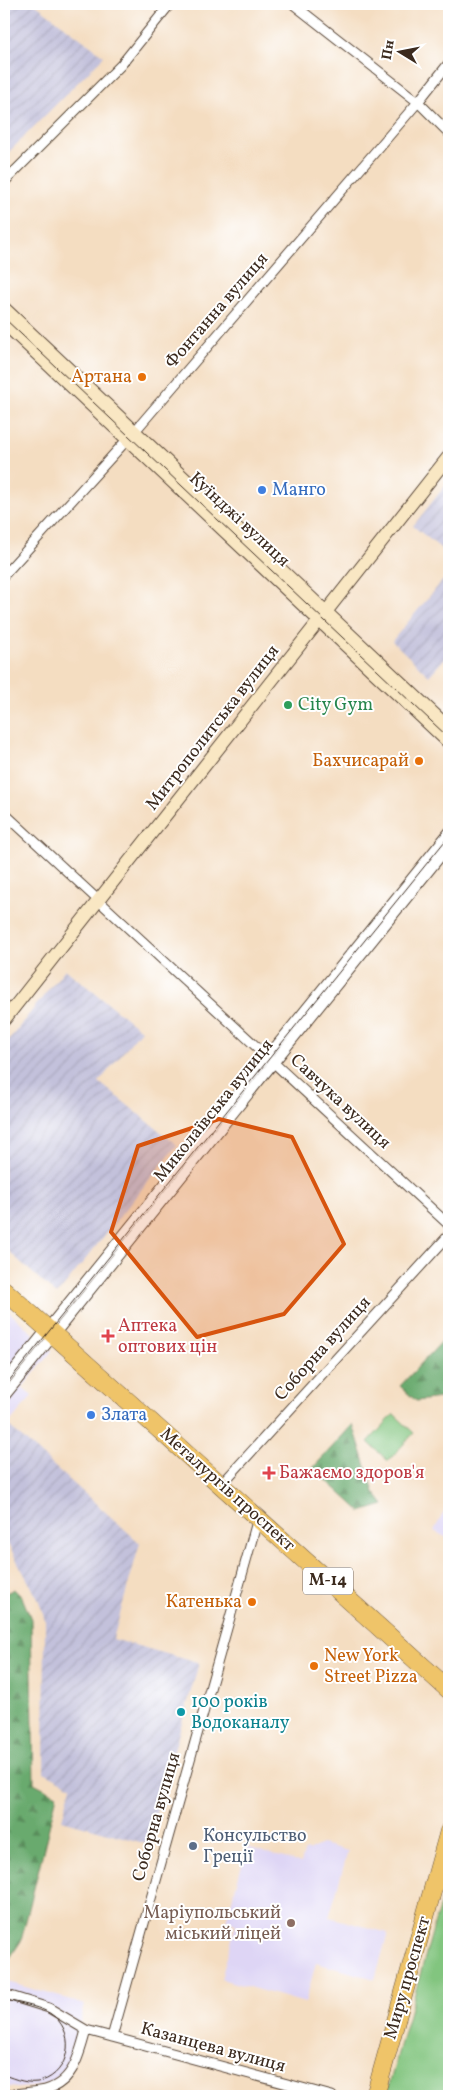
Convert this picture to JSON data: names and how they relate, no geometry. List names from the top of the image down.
{
  "streets": {
    "highway": ["Металургів проспект", "М-14", "Миру проспект"],
    "main road": ["Куїнджі вулиця", "Митрополитська вулиця"],
    "street": [
      "Фонтанна вулиця",
      "Савчука вулиця",
      "Миколаївська вулиця",
      "Соборна вулиця",
      "Казанцева вулиця"
    ]
  },
  "crossings": [
    ["Фонтанна вулиця", "Куїнджі вулиця"],
    ["Куїнджі вулиця", "Митрополитська вулиця"],
    ["Митрополитська вулиця", "Савчука вулиця"],
    ["Савчука вулиця", "Миколаївська вулиця"],
    ["Миколаївська вулиця", "Металургів проспект"],
    ["Соборна вулиця", "Металургів проспект"],
    ["Соборна вулиця", "Казанцева вулиця"]
  ],
  "places": {
    "other": [
      "Артана",
      "Манго",
      "City Gym",
      "Бахчисарай",
      "Злата",
      "Катенька",
      "New York Street Pizza",
      "100 років Водоканалу",
      "Консульство Греції",
      "Маріупольський міський ліцей"
    ],
    "health": ["Аптека оптових цін", "Бажаємо здоров'я"]
  },
  "north": "left"
}
